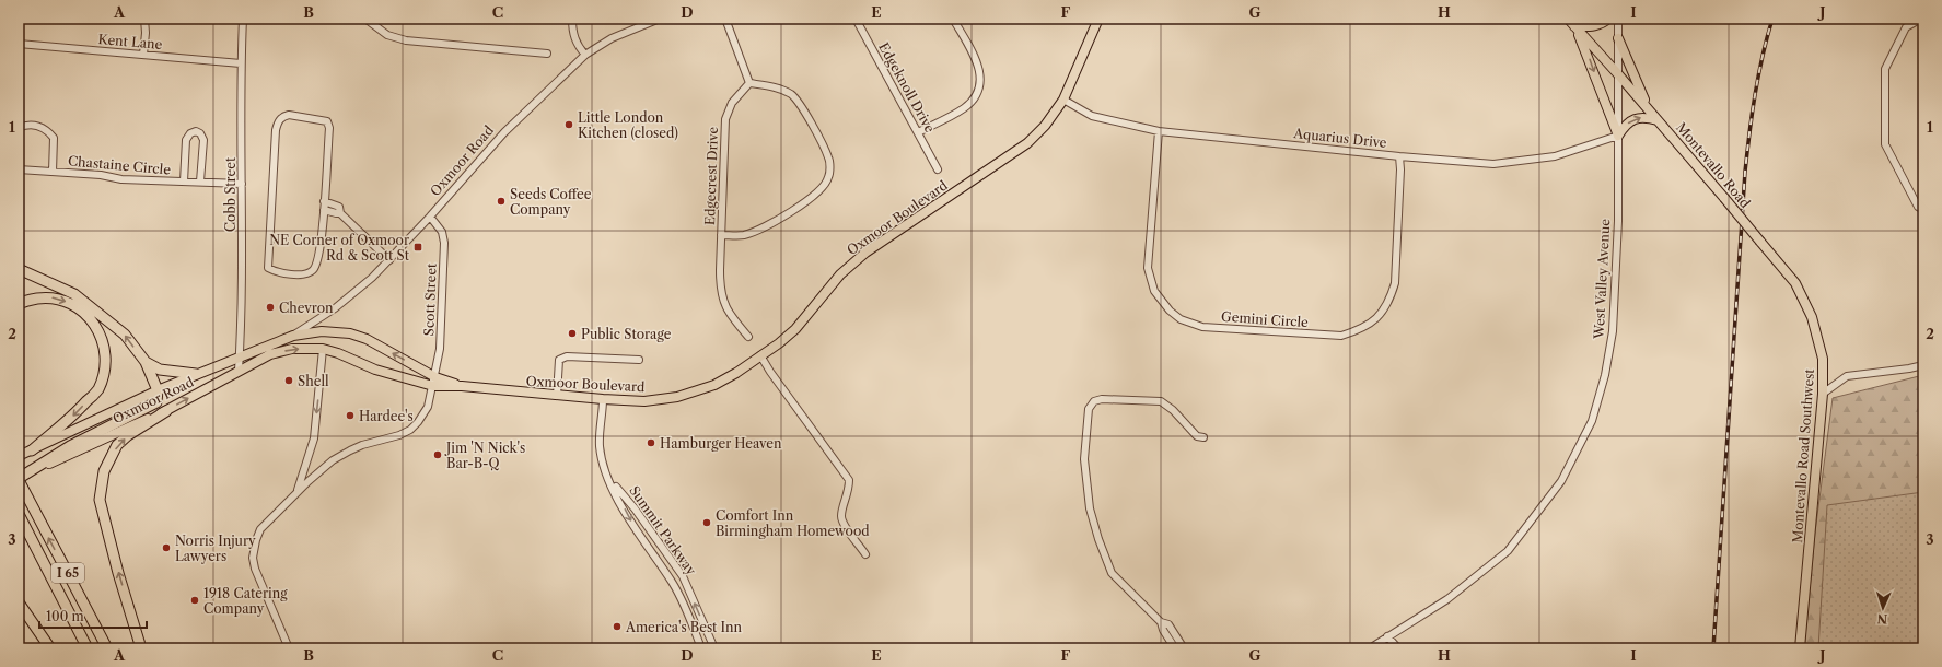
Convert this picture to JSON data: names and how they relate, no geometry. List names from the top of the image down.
{
  "streets": {
    "highway": ["I 65"],
    "main road": [
      "Oxmoor Road",
      "Montevallo Road",
      "Oxmoor Boulevard",
      "Montevallo Road Southwest"
    ],
    "street": [
      "Kent Lane",
      "Edgeknoll Drive",
      "Aquarius Drive",
      "Chastaine Circle",
      "Edgecrest Drive",
      "Cobb Street",
      "West Valley Avenue",
      "Scott Street",
      "Gemini Circle",
      "Summit Parkway"
    ]
  },
  "crossings": [
    ["Kent Lane", "Cobb Street"],
    ["Aquarius Drive", "Oxmoor Boulevard"],
    ["Aquarius Drive", "West Valley Avenue"],
    ["Aquarius Drive", "Gemini Circle"],
    ["Oxmoor Road", "Cobb Street"],
    ["Oxmoor Road", "Oxmoor Boulevard"],
    ["Oxmoor Road", "Scott Street"],
    ["Oxmoor Road", "I 65"],
    ["Chastaine Circle", "Cobb Street"],
    ["Montevallo Road", "West Valley Avenue"],
    ["Montevallo Road", "Montevallo Road Southwest"],
    ["Cobb Street", "Oxmoor Boulevard"],
    ["Oxmoor Boulevard", "Scott Street"],
    ["Oxmoor Boulevard", "Summit Parkway"]
  ],
  "places": {
    "other": [
      "Little London Kitchen (closed)",
      "Seeds Coffee Company",
      "Chevron",
      "Public Storage",
      "Shell",
      "Hardee's",
      "Hamburger Heaven",
      "Jim 'N Nick's Bar-B-Q",
      "Comfort Inn Birmingham Homewood",
      "Norris Injury Lawyers",
      "1918 Catering Company",
      "America's Best Inn"
    ],
    "transit": ["NE Corner of Oxmoor Rd & Scott St"]
  },
  "scale_bar": "100 m",
  "north": "bottom",
  "grid": {
    "columns": [
      "A",
      "B",
      "C",
      "D",
      "E",
      "F",
      "G",
      "H",
      "I",
      "J"
    ],
    "rows": ["1", "2", "3"]
  }
}
